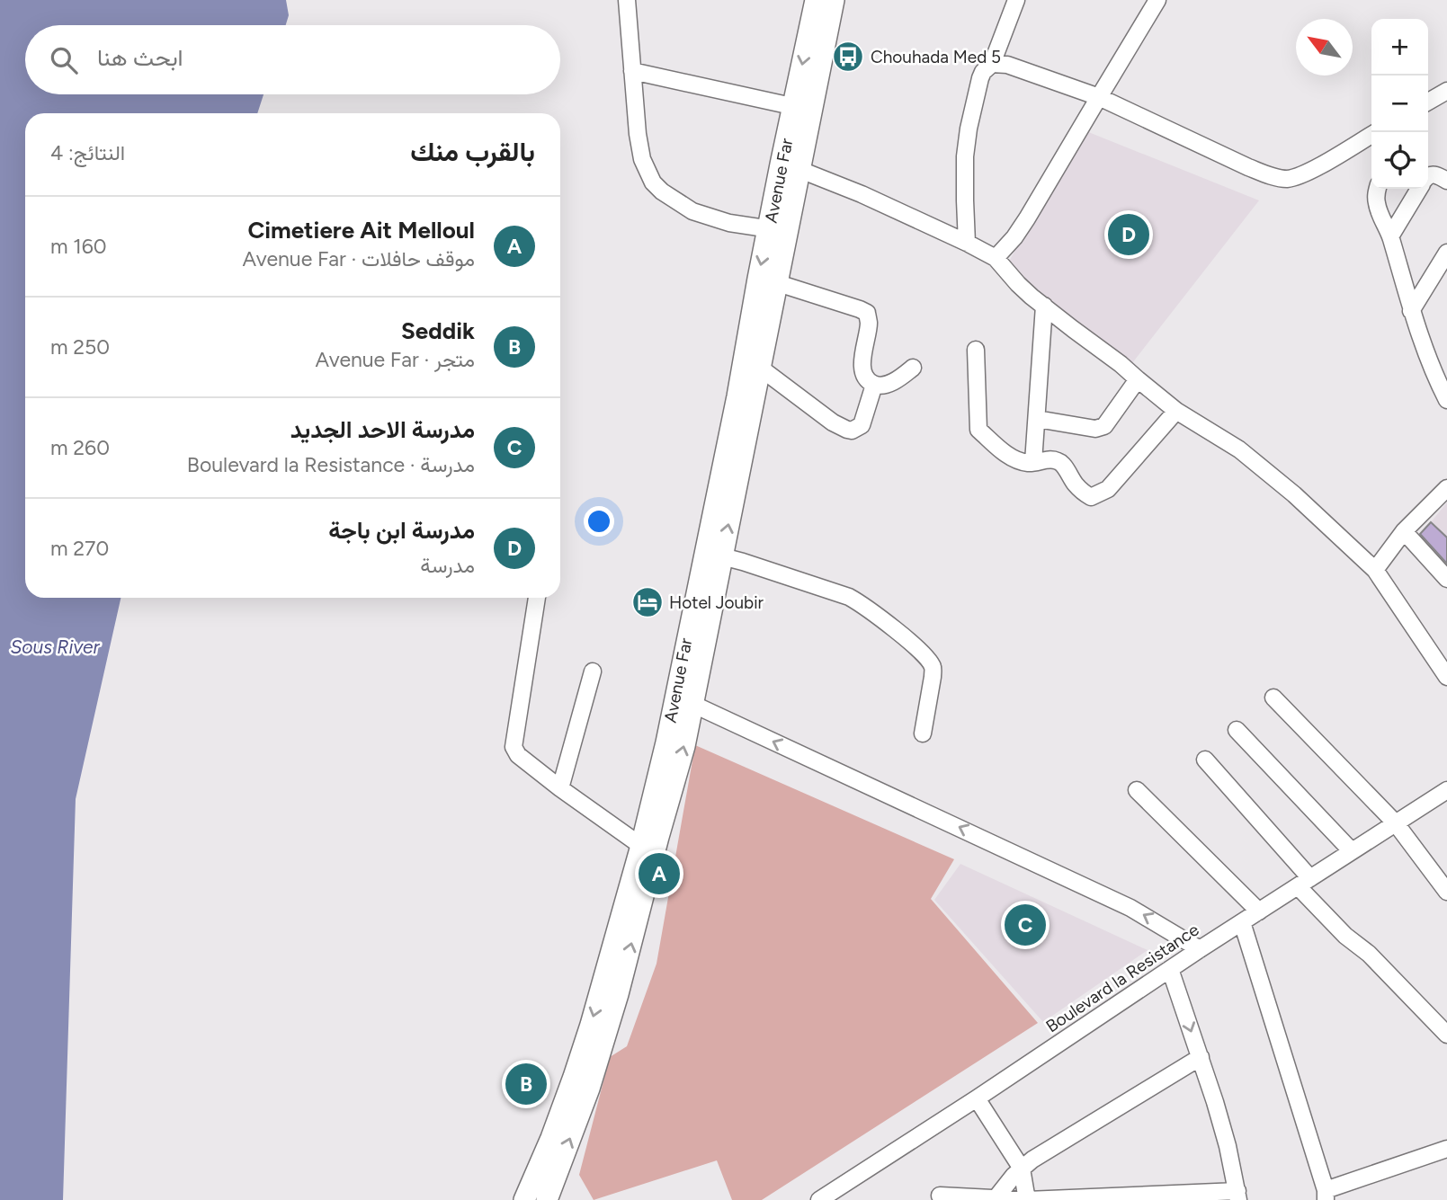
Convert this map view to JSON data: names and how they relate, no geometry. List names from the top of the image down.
{
  "streets": {
    "main road": ["Avenue Far"],
    "street": ["Boulevard la Resistance"]
  },
  "water": ["Sous River"],
  "places": {
    "bus stop": ["Chouhada Med 5"],
    "hotel": ["Hotel Joubir"]
  },
  "north": "top left",
  "page": {
    "map_buttons": ["+", "−"],
    "search": "ابحث هنا",
    "heading": ["بالقرب منك", "النتائج: 4"],
    "list": [
      {
        "mark": "A",
        "name": "Cimetiere Ait Melloul",
        "note": "موقف حافلات · Avenue Far",
        "value": "160 m"
      },
      {
        "mark": "B",
        "name": "Seddik",
        "note": "متجر · Avenue Far",
        "value": "250 m"
      },
      {
        "mark": "C",
        "name": "مدرسة الاحد الجديد",
        "note": "مدرسة · Boulevard la Resistance",
        "value": "260 m"
      },
      {
        "mark": "D",
        "name": "مدرسة ابن باجة",
        "note": "مدرسة",
        "value": "270 m"
      }
    ],
    "pins": [
      "D",
      "A",
      "C",
      "B"
    ]
  }
}
